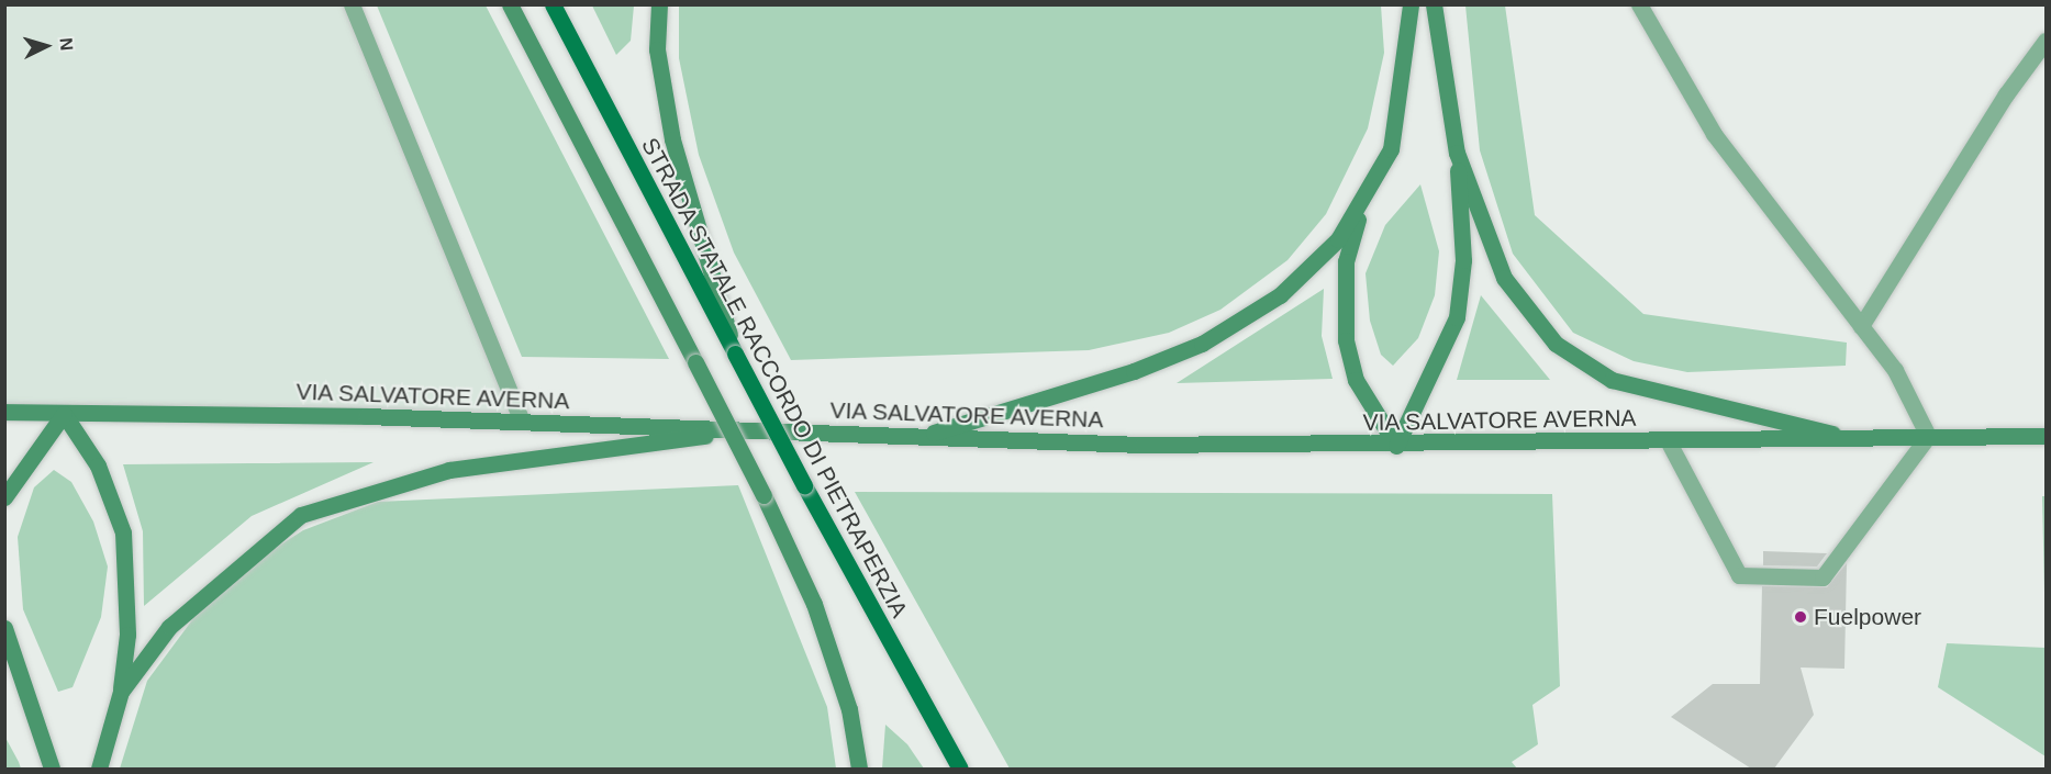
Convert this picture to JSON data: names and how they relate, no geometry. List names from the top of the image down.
{
  "streets": {
    "main road": ["STRADA STATALE RACCORDO DI PIETRAPERZIA", "VIA SALVATORE AVERNA"]
  },
  "places": ["Fuelpower"],
  "north": "right"
}
